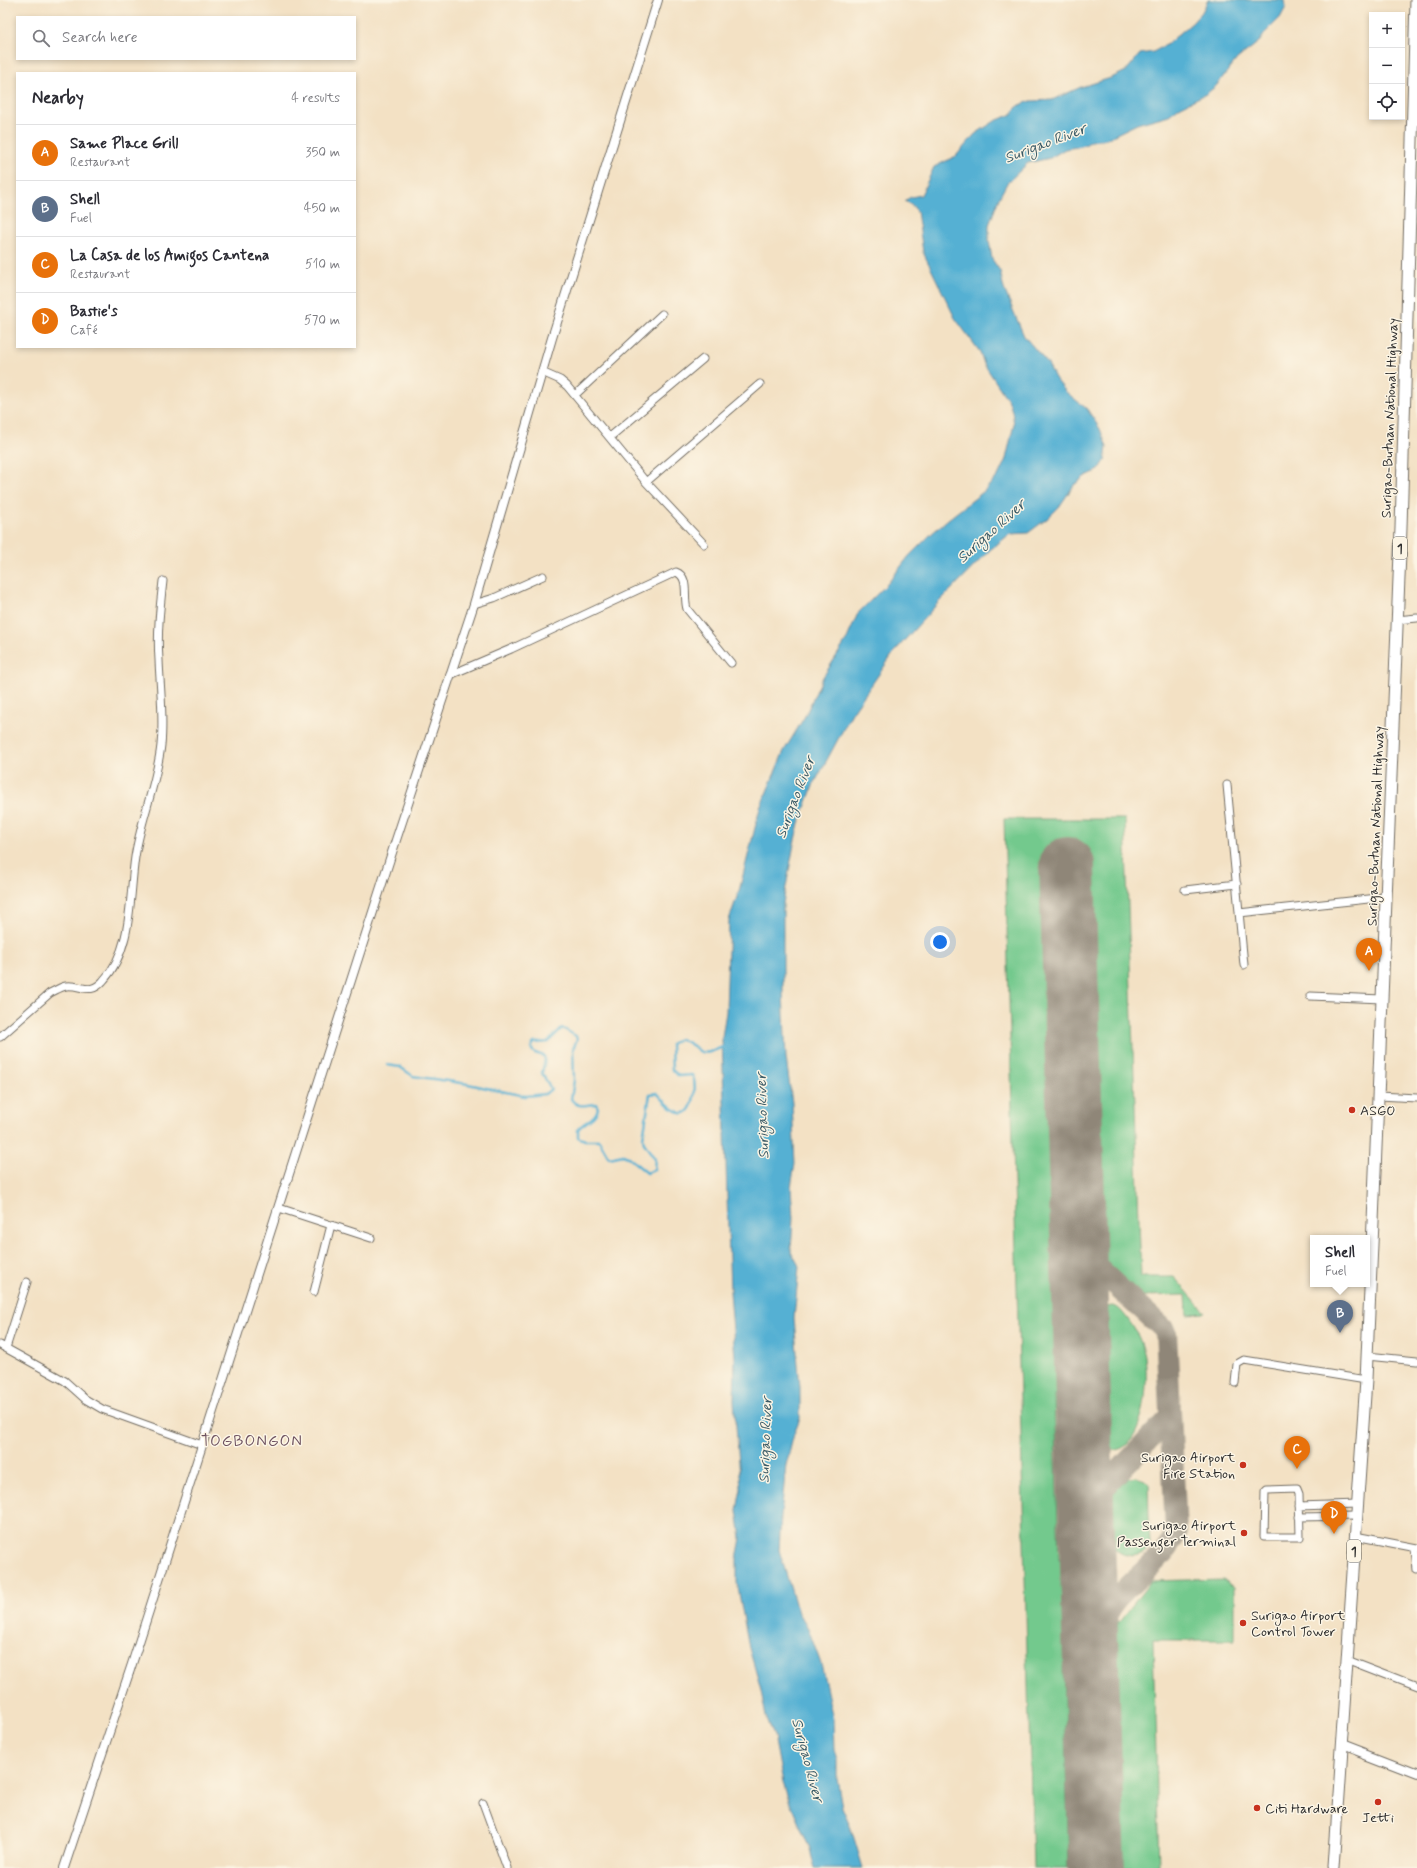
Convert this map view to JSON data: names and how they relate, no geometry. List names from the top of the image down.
{
  "streets": {
    "highway": ["Surigao-Butuan National Highway", "1"]
  },
  "districts": ["TOGBONGON"],
  "water": ["Surigao River"],
  "places": [
    "ASGO",
    "Surigao Airport Fire Station",
    "Surigao Airport Passenger Terminal",
    "Surigao Airport Control Tower",
    "Jetti",
    "Citi Hardware"
  ],
  "page": {
    "map_buttons": ["+", "−"],
    "search": "Search here",
    "heading": ["Nearby", "4 results"],
    "list": [
      {
        "mark": "A",
        "name": "Same Place Grill",
        "note": "Restaurant",
        "value": "350 m"
      },
      {
        "mark": "B",
        "name": "Shell",
        "note": "Fuel",
        "value": "450 m"
      },
      {
        "mark": "C",
        "name": "La Casa de los Amigos Cantena",
        "note": "Restaurant",
        "value": "510 m"
      },
      {
        "mark": "D",
        "name": "Bastie's",
        "note": "Café",
        "value": "570 m"
      }
    ],
    "pins": [
      "A",
      "B",
      "C",
      "D"
    ],
    "popup": ["Shell", "Fuel"]
  }
}
